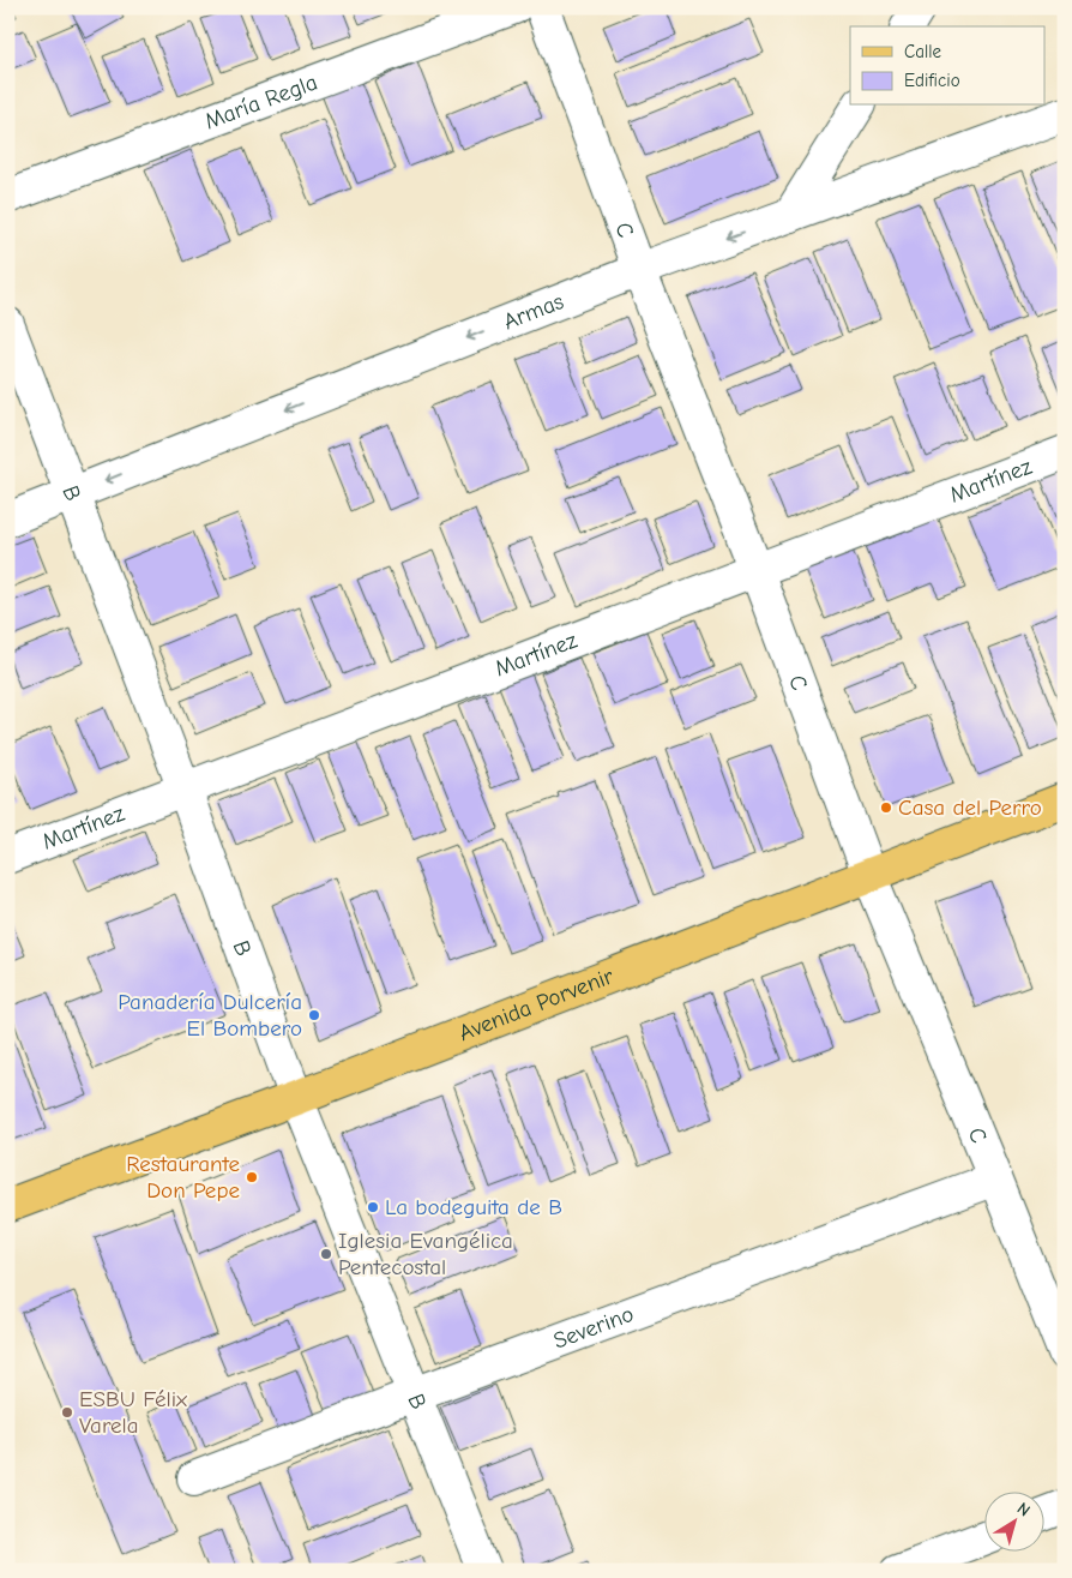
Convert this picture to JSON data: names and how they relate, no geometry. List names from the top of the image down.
{
  "streets": {
    "main road": ["Avenida Porvenir"],
    "street": [
      "María Regla",
      "C",
      "Armas",
      "Martínez",
      "B",
      "Severino"
    ]
  },
  "crossings": [
    ["C", "Armas"],
    ["C", "Martínez"],
    ["C", "Avenida Porvenir"],
    ["C", "Severino"],
    ["Armas", "B"],
    ["Martínez", "B"],
    ["B", "Avenida Porvenir"],
    ["B", "Severino"]
  ],
  "one_way": ["Armas"],
  "places": [
    "Casa del Perro",
    "Panadería Dulcería El Bombero",
    "Restaurante Don Pepe",
    "La bodeguita de B",
    "Iglesia Evangélica Pentecostal",
    "ESBU Félix Varela"
  ],
  "legend": ["Calle", "Edificio"],
  "north": "top right"
}
